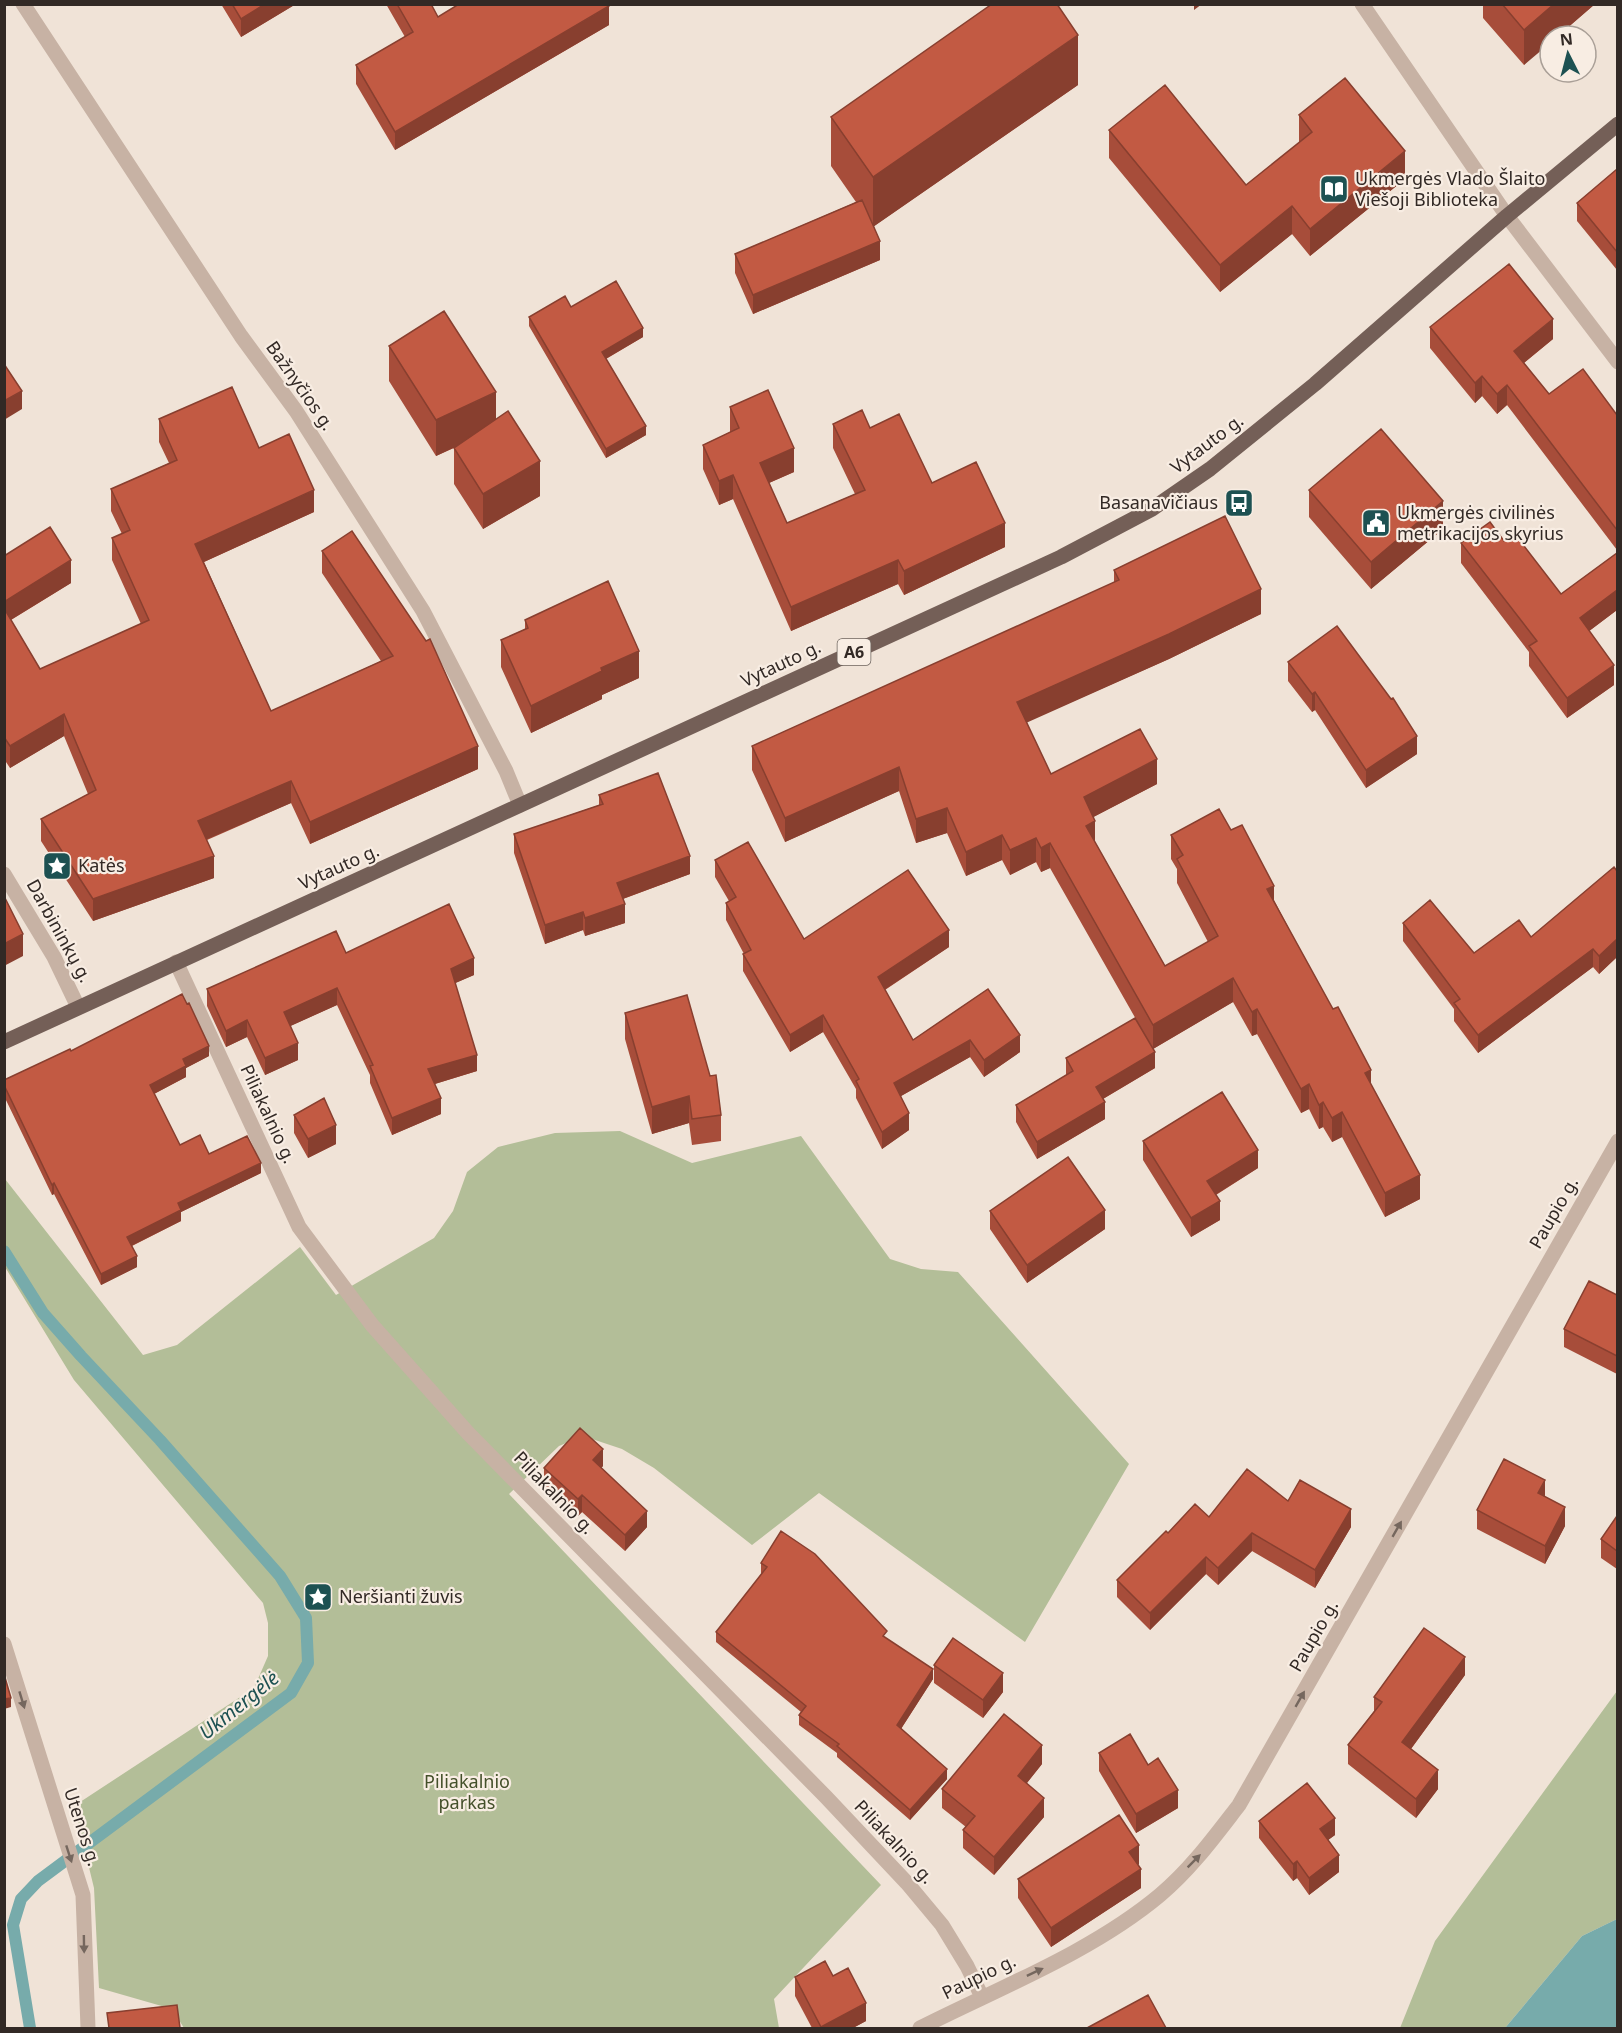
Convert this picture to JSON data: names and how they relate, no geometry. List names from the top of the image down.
{
  "streets": {
    "main road": ["Vytauto g.", "A6"],
    "street": [
      "Bažnyčios g.",
      "Darbininkų g.",
      "Piliakalnio g.",
      "Paupio g.",
      "Utenos g."
    ]
  },
  "crossings": [
    ["Bažnyčios g.", "Vytauto g."],
    ["Vytauto g.", "Darbininkų g."],
    ["Vytauto g.", "Piliakalnio g."],
    ["Piliakalnio g.", "Paupio g."]
  ],
  "one_way": ["Paupio g.", "Utenos g."],
  "water": ["Ukmergėlė"],
  "parks": ["Piliakalnio parkas"],
  "places": {
    "library": ["Ukmergės Vlado Šlaito Viešoji Biblioteka"],
    "bus stop": ["Basanavičiaus"],
    "public building": ["Ukmergės civilinės metrikacijos skyrius"],
    "place": ["Katės", "Neršianti žuvis"]
  },
  "north": "top"
}
